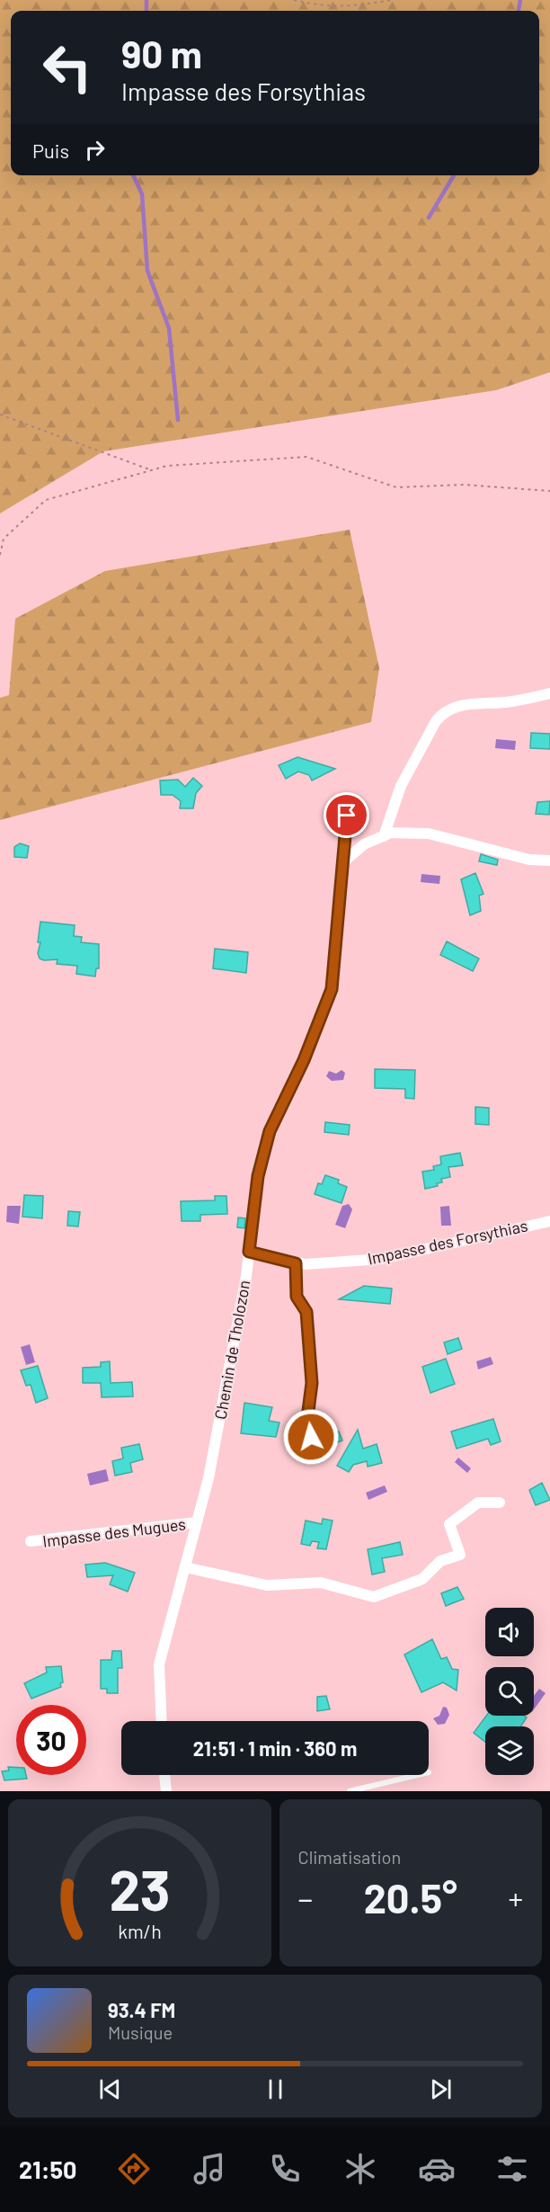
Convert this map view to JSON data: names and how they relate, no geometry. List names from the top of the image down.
{
  "streets": {
    "street": ["Impasse des Forsythias", "Chemin de Tholozon", "Impasse des Mugues"]
  },
  "crossings": [
    ["Impasse des Forsythias", "Chemin de Tholozon"],
    ["Chemin de Tholozon", "Impasse des Mugues"]
  ],
  "page": {
    "turn": ["90 m", "Impasse des Forsythias"],
    "then": "Puis",
    "limit": "30",
    "trip": "21:51 · 1 min · 360 m",
    "tile": "Climatisation",
    "heat": ["−", "20.5°", "+"],
    "song": ["93.4 FM", "Musique"],
    "tabs": "21:50",
    "gauge": ["23", "km/h"]
  }
}
